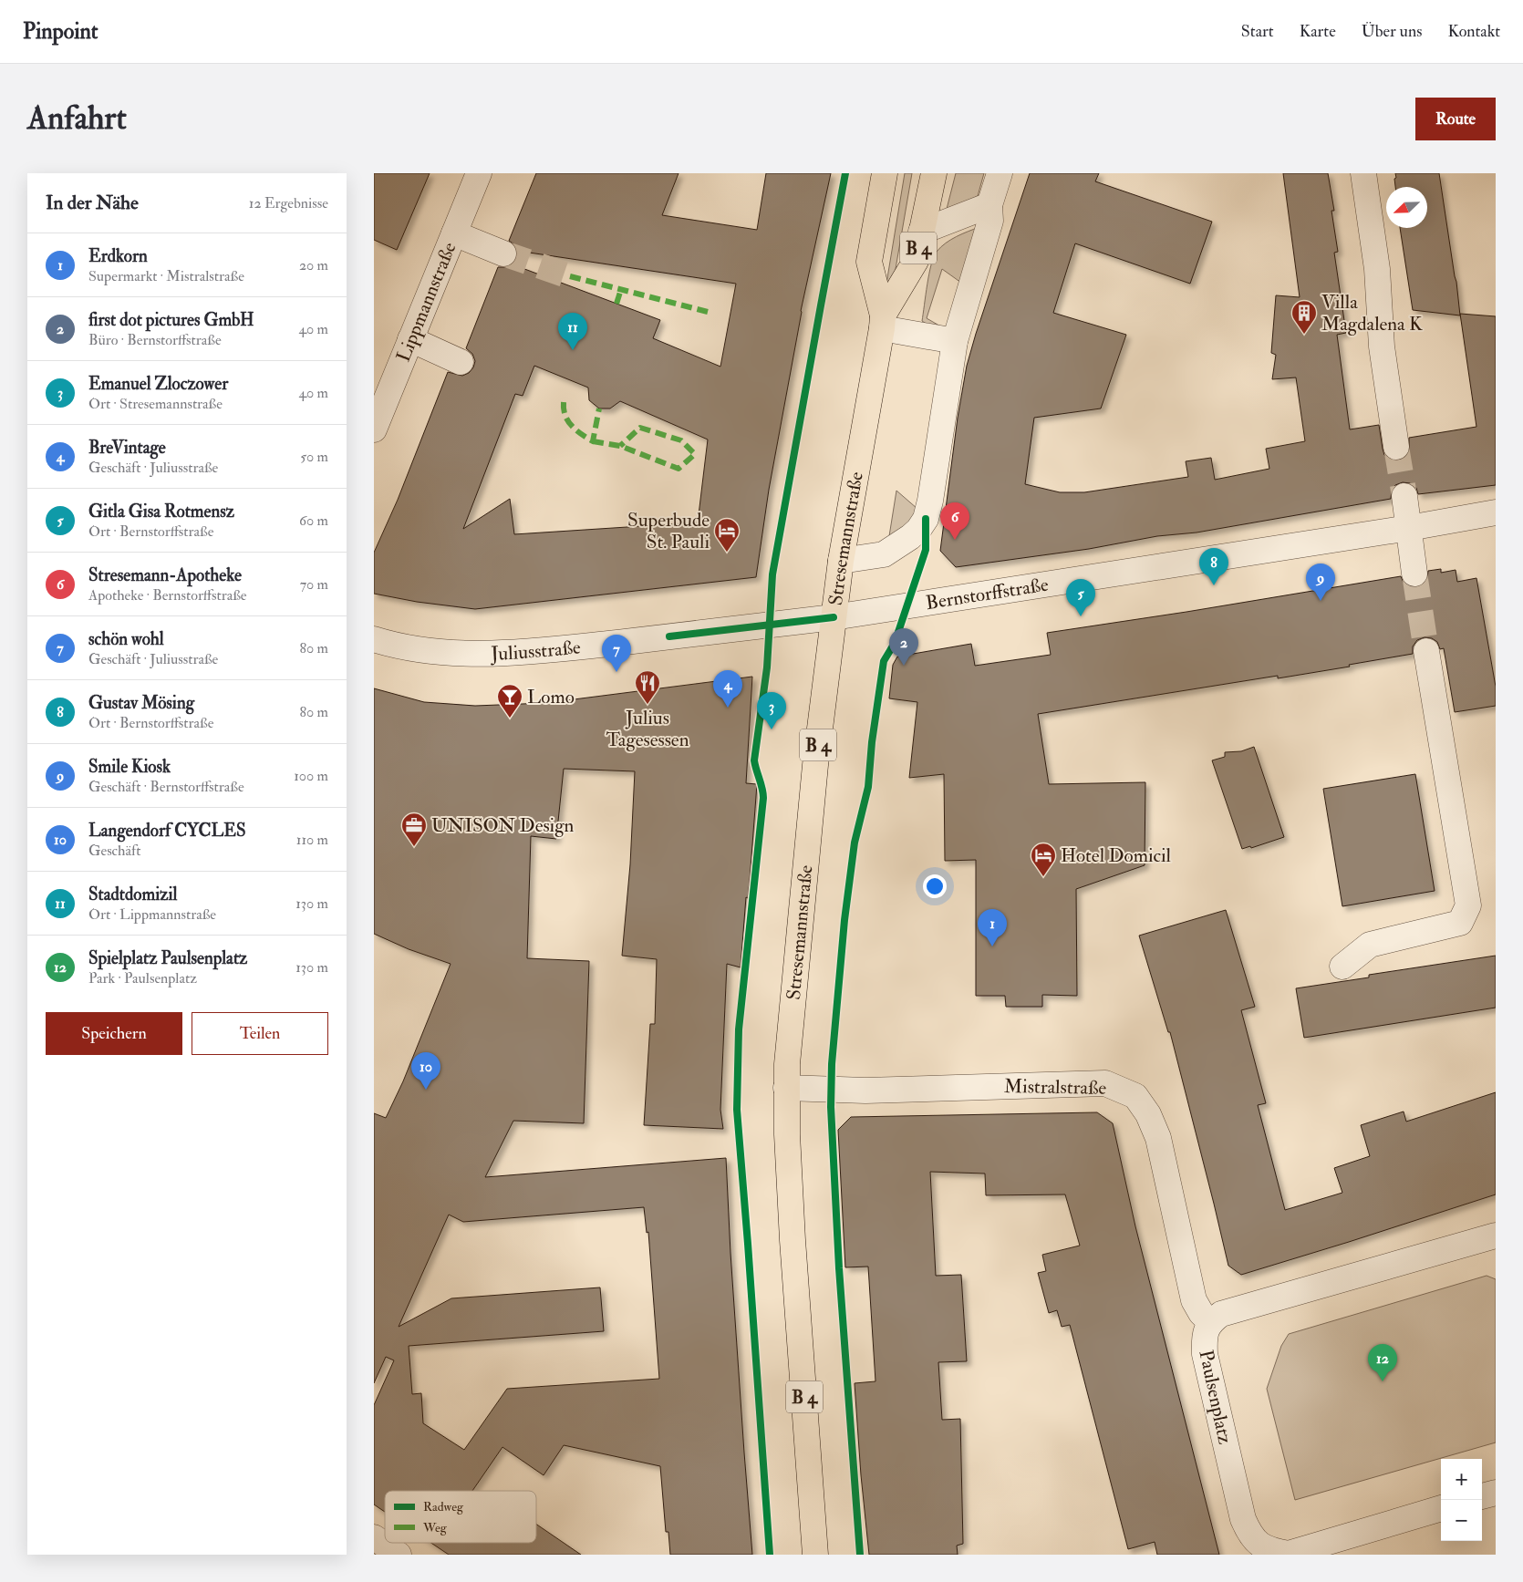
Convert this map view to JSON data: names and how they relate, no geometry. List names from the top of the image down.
{
  "streets": {
    "main road": ["B 4", "Stresemannstraße"],
    "street": [
      "Lippmannstraße",
      "Bernstorffstraße",
      "Juliusstraße",
      "Mistralstraße",
      "Paulsenplatz"
    ]
  },
  "crossings": [
    ["Stresemannstraße", "Bernstorffstraße"],
    ["Stresemannstraße", "Juliusstraße"],
    ["Stresemannstraße", "Mistralstraße"],
    ["Bernstorffstraße", "Juliusstraße"],
    ["Mistralstraße", "Paulsenplatz"]
  ],
  "places": {
    "building": ["Villa Magdalena K"],
    "hotel": ["Superbude St. Pauli", "Hotel Domicil"],
    "restaurant": ["Julius Tagesessen"],
    "bar": ["Lomo"],
    "office": ["UNISON Design"]
  },
  "legend": ["Radweg", "Weg"],
  "north": "bottom left",
  "page": {
    "header": "Pinpoint",
    "nav": [
      "Start",
      "Karte",
      "Über uns",
      "Kontakt"
    ],
    "buttons": [
      "Route",
      ["Speichern", "Teilen"]
    ],
    "title": "Anfahrt",
    "heading": ["In der Nähe", "12 Ergebnisse"],
    "list": [
      {
        "mark": "1",
        "name": "Erdkorn",
        "note": "Supermarkt · Mistralstraße",
        "value": "20 m"
      },
      {
        "mark": "2",
        "name": "first dot pictures GmbH",
        "note": "Büro · Bernstorffstraße",
        "value": "40 m"
      },
      {
        "mark": "3",
        "name": "Emanuel Zloczower",
        "note": "Ort · Stresemannstraße",
        "value": "40 m"
      },
      {
        "mark": "4",
        "name": "BreVintage",
        "note": "Geschäft · Juliusstraße",
        "value": "50 m"
      },
      {
        "mark": "5",
        "name": "Gitla Gisa Rotmensz",
        "note": "Ort · Bernstorffstraße",
        "value": "60 m"
      },
      {
        "mark": "6",
        "name": "Stresemann-Apotheke",
        "note": "Apotheke · Bernstorffstraße",
        "value": "70 m"
      },
      {
        "mark": "7",
        "name": "schön wohl",
        "note": "Geschäft · Juliusstraße",
        "value": "80 m"
      },
      {
        "mark": "8",
        "name": "Gustav Mösing",
        "note": "Ort · Bernstorffstraße",
        "value": "80 m"
      },
      {
        "mark": "9",
        "name": "Smile Kiosk",
        "note": "Geschäft · Bernstorffstraße",
        "value": "100 m"
      },
      {
        "mark": "10",
        "name": "Langendorf CYCLES",
        "note": "Geschäft",
        "value": "110 m"
      },
      {
        "mark": "11",
        "name": "Stadtdomizil",
        "note": "Ort · Lippmannstraße",
        "value": "130 m"
      },
      {
        "mark": "12",
        "name": "Spielplatz Paulsenplatz",
        "note": "Park · Paulsenplatz",
        "value": "130 m"
      }
    ],
    "pins": [
      "11",
      "6",
      "8",
      "9",
      "5",
      "2",
      "7",
      "4",
      "3",
      "1",
      "10",
      "12"
    ],
    "map_buttons": ["+", "−"]
  }
}
